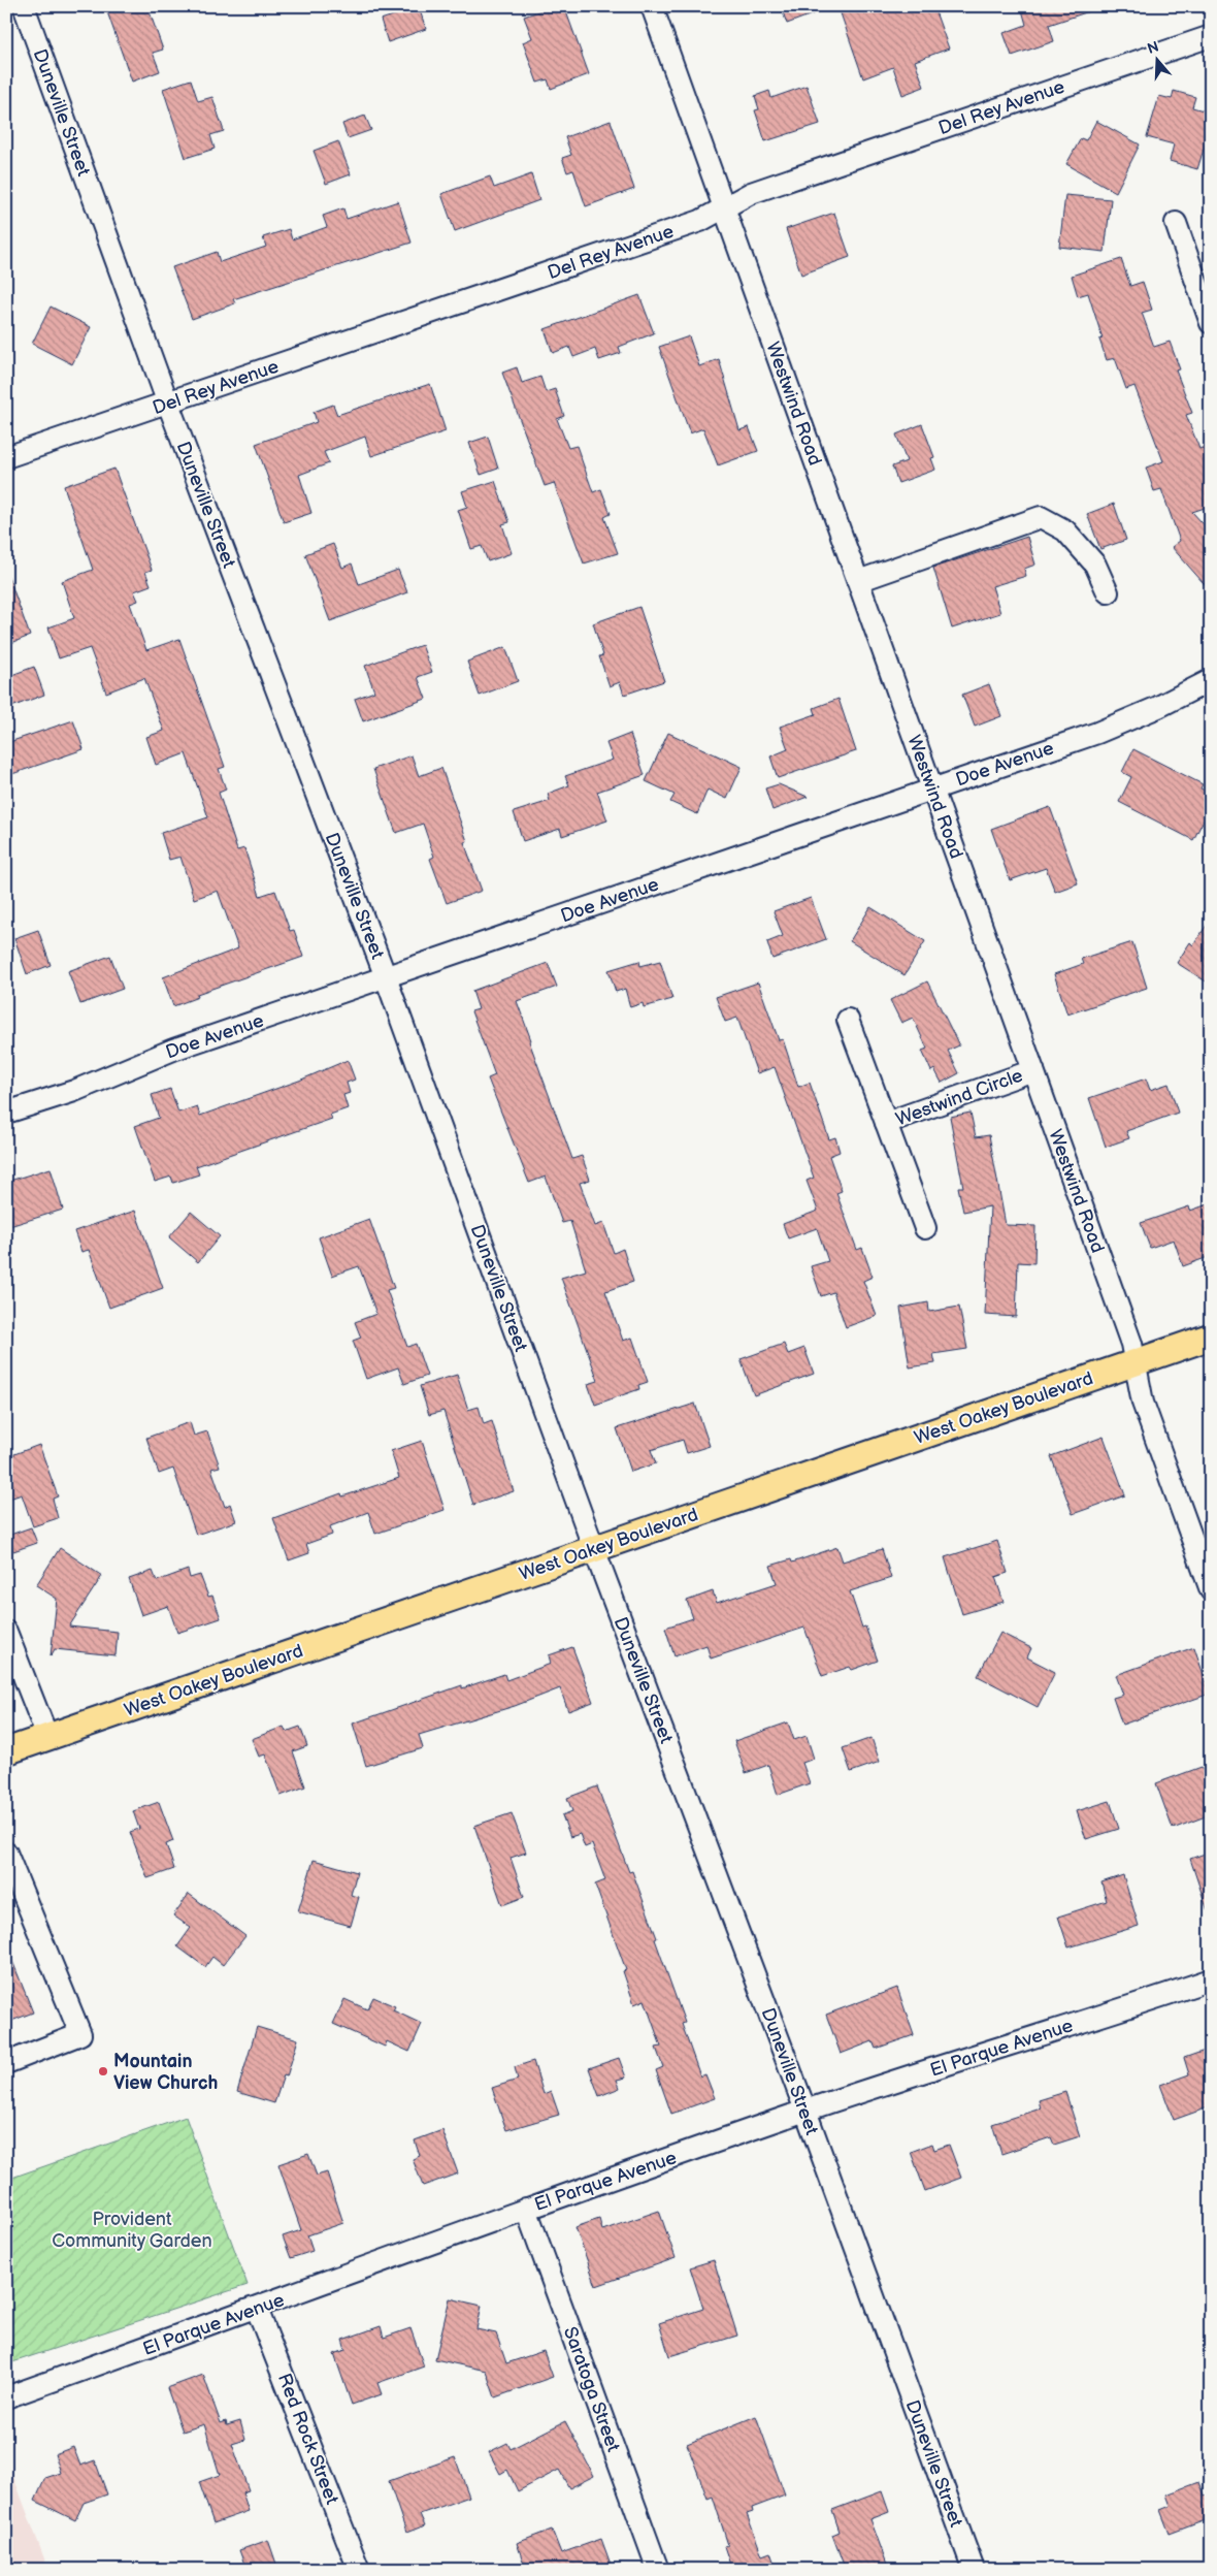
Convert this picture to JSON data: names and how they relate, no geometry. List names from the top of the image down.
{
  "streets": {
    "main road": ["West Oakey Boulevard"],
    "street": [
      "Del Rey Avenue",
      "Duneville Street",
      "Westwind Road",
      "Doe Avenue",
      "Westwind Circle",
      "El Parque Avenue",
      "Saratoga Street",
      "Red Rock Street"
    ]
  },
  "crossings": [
    ["Del Rey Avenue", "Duneville Street"],
    ["Del Rey Avenue", "Westwind Road"],
    ["Duneville Street", "Doe Avenue"],
    ["Duneville Street", "West Oakey Boulevard"],
    ["Duneville Street", "El Parque Avenue"],
    ["Westwind Road", "Doe Avenue"],
    ["Westwind Road", "Westwind Circle"],
    ["Westwind Road", "West Oakey Boulevard"],
    ["El Parque Avenue", "Saratoga Street"],
    ["El Parque Avenue", "Red Rock Street"]
  ],
  "parks": ["Provident Community Garden"],
  "places": ["Mountain View Church"],
  "north": "top"
}
